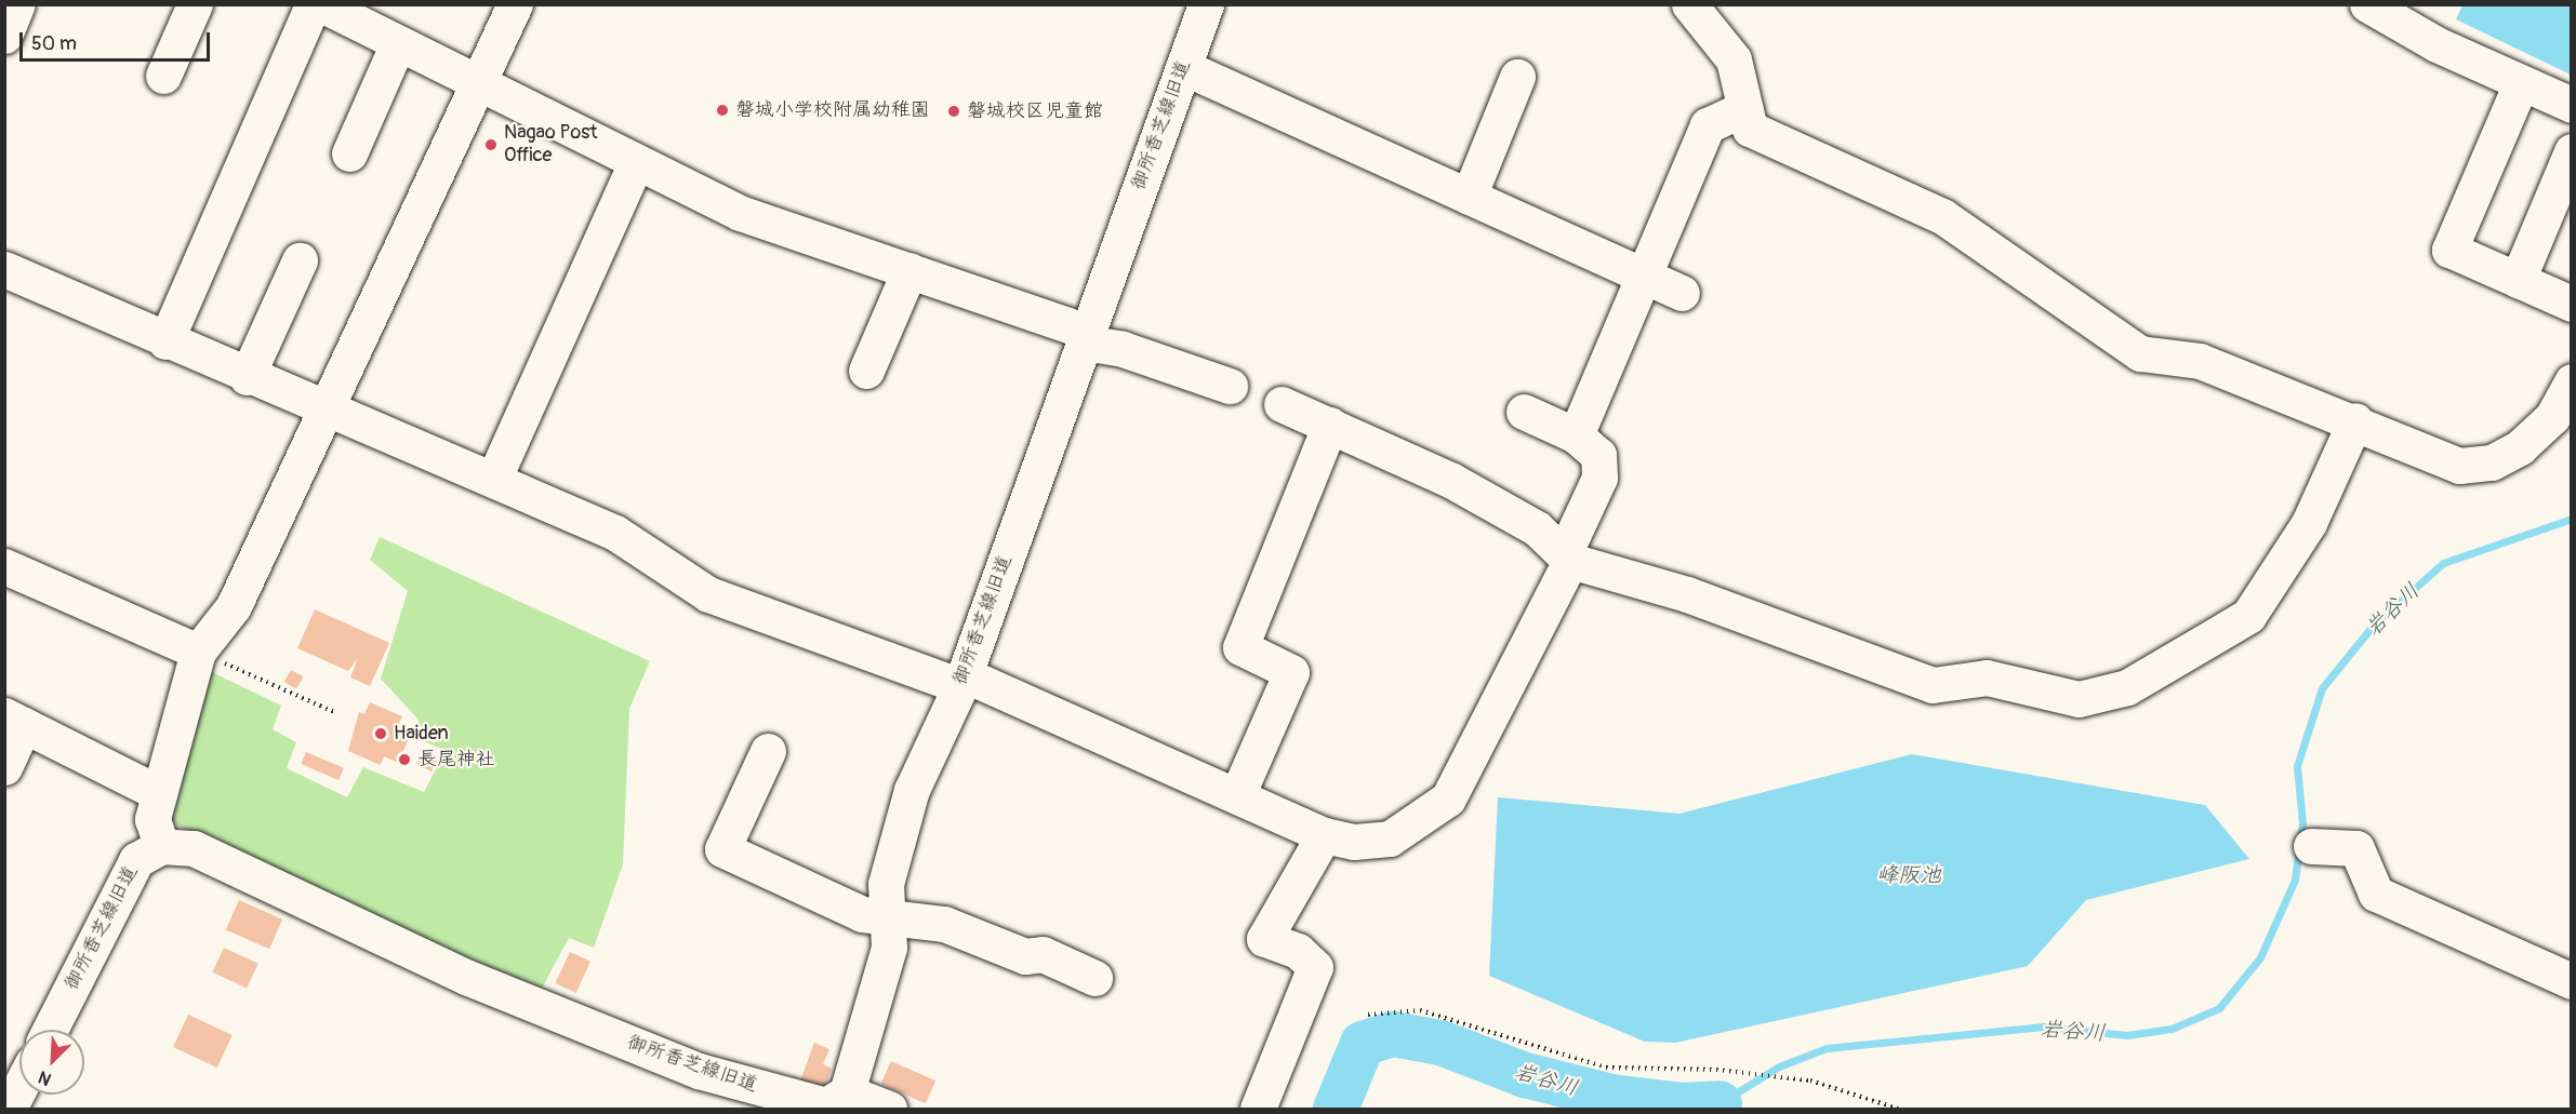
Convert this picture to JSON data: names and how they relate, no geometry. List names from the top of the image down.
{
  "streets": {
    "street": ["御所香芝線旧道"]
  },
  "water": ["岩谷川", "峰阪池"],
  "places": [
    "磐城小学校附属幼稚園",
    "磐城校区児童館",
    "Nagao Post Office",
    "Haiden",
    "長尾神社"
  ],
  "scale_bar": "50 m",
  "north": "bottom left"
}
